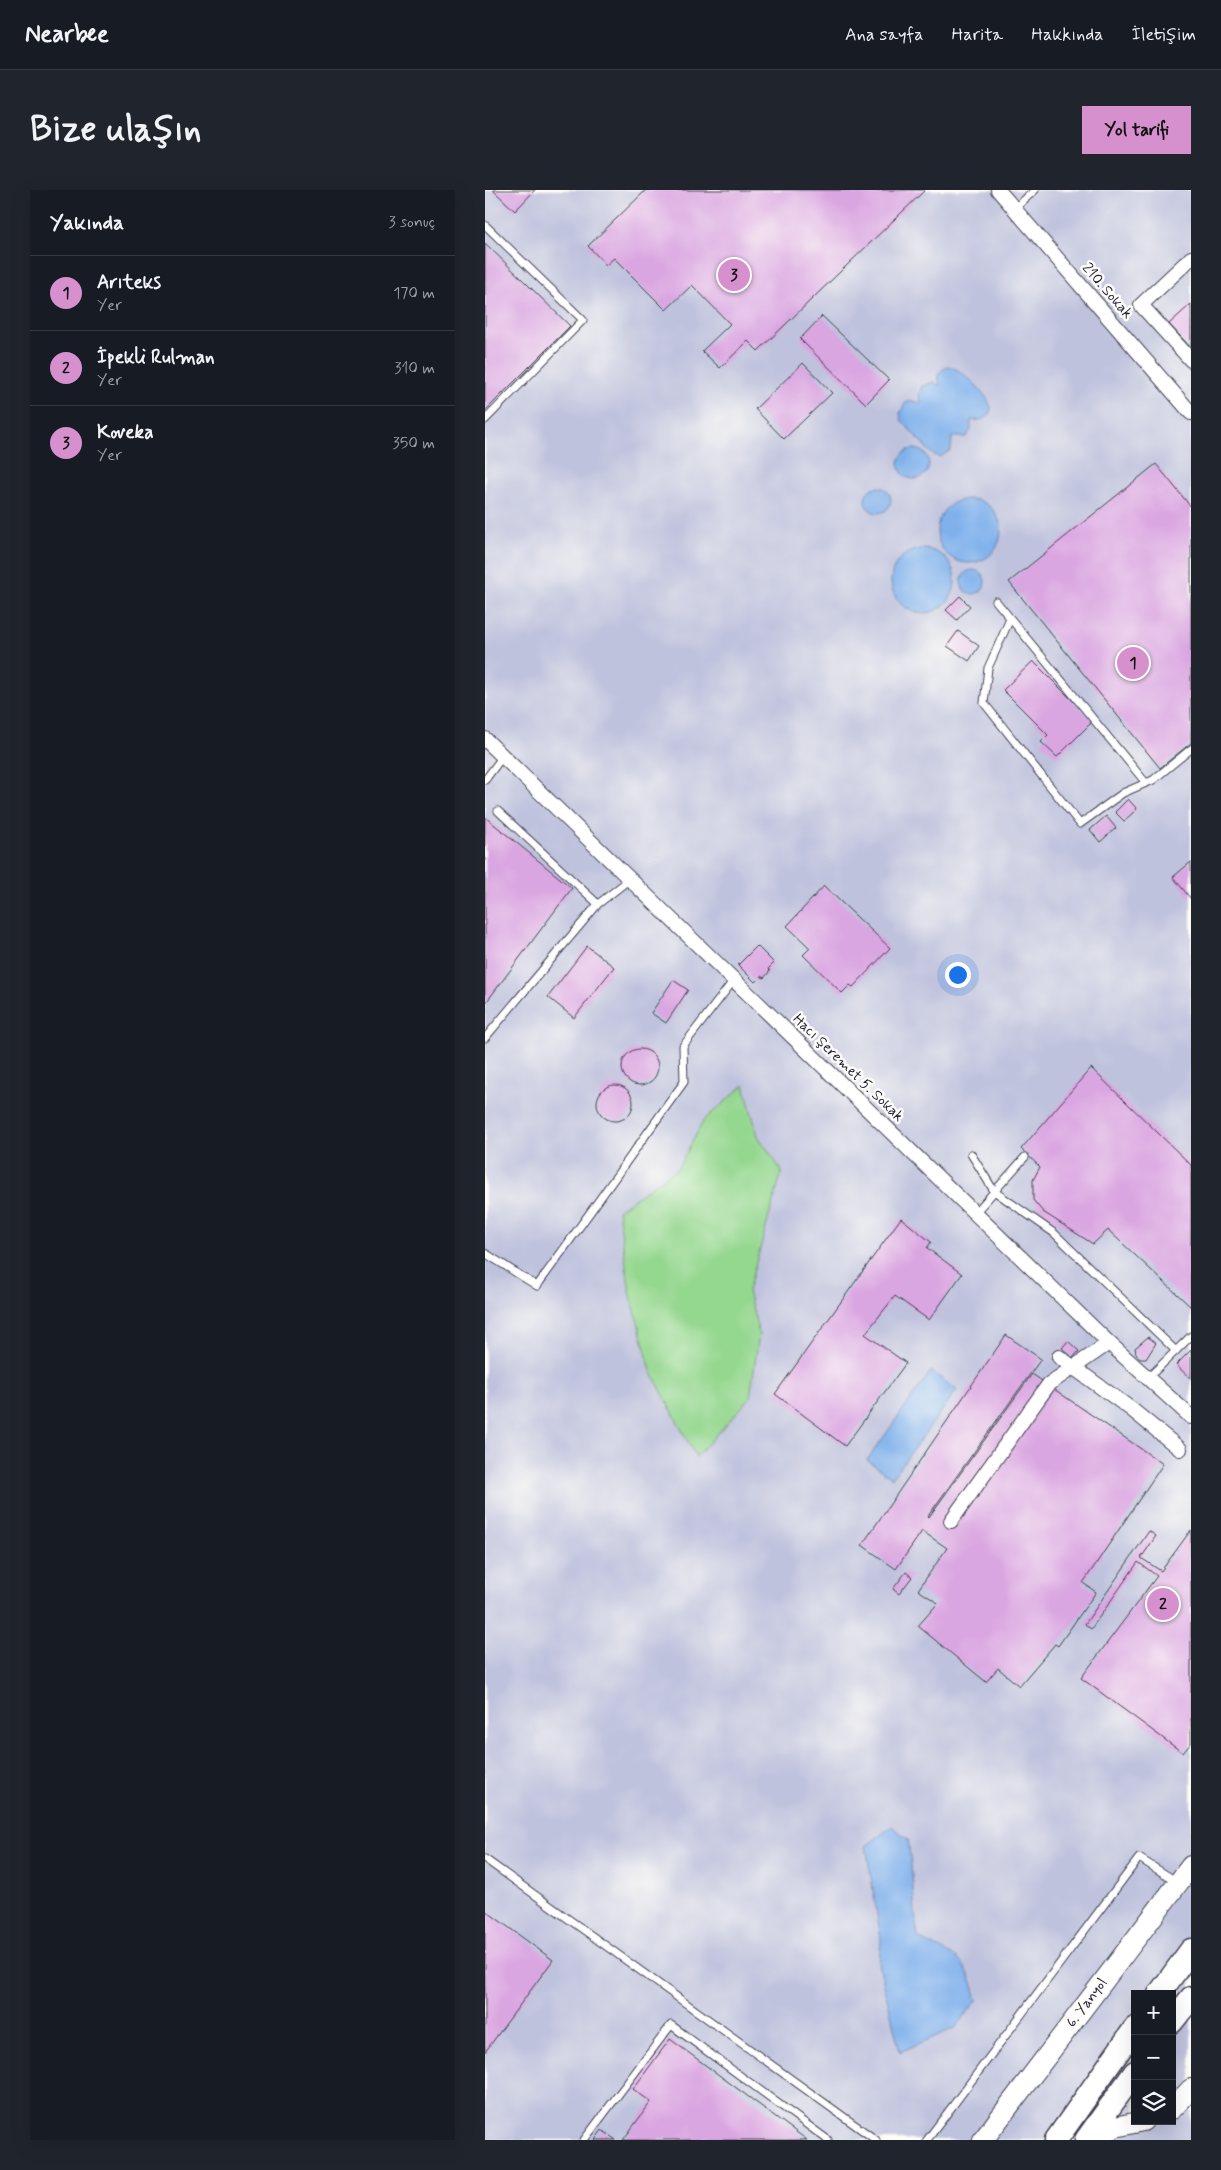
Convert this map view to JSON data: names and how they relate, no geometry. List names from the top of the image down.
{
  "streets": {
    "main road": ["6. Yanyol"],
    "street": ["210. Sokak", "Hacı Şeremet 5. Sokak"]
  },
  "page": {
    "header": "Nearbee",
    "nav": [
      "Ana sayfa",
      "Harita",
      "Hakkında",
      "İletişim"
    ],
    "buttons": "Yol tarifi",
    "title": "Bize ulaşın",
    "heading": ["Yakında", "3 sonuç"],
    "list": [
      {
        "mark": "1",
        "name": "Arıteks",
        "note": "Yer",
        "value": "170 m"
      },
      {
        "mark": "2",
        "name": "İpekli Rulman",
        "note": "Yer",
        "value": "310 m"
      },
      {
        "mark": "3",
        "name": "Koveka",
        "note": "Yer",
        "value": "350 m"
      }
    ],
    "pins": ["3", "1", "2"],
    "map_buttons": ["+", "−"]
  }
}
